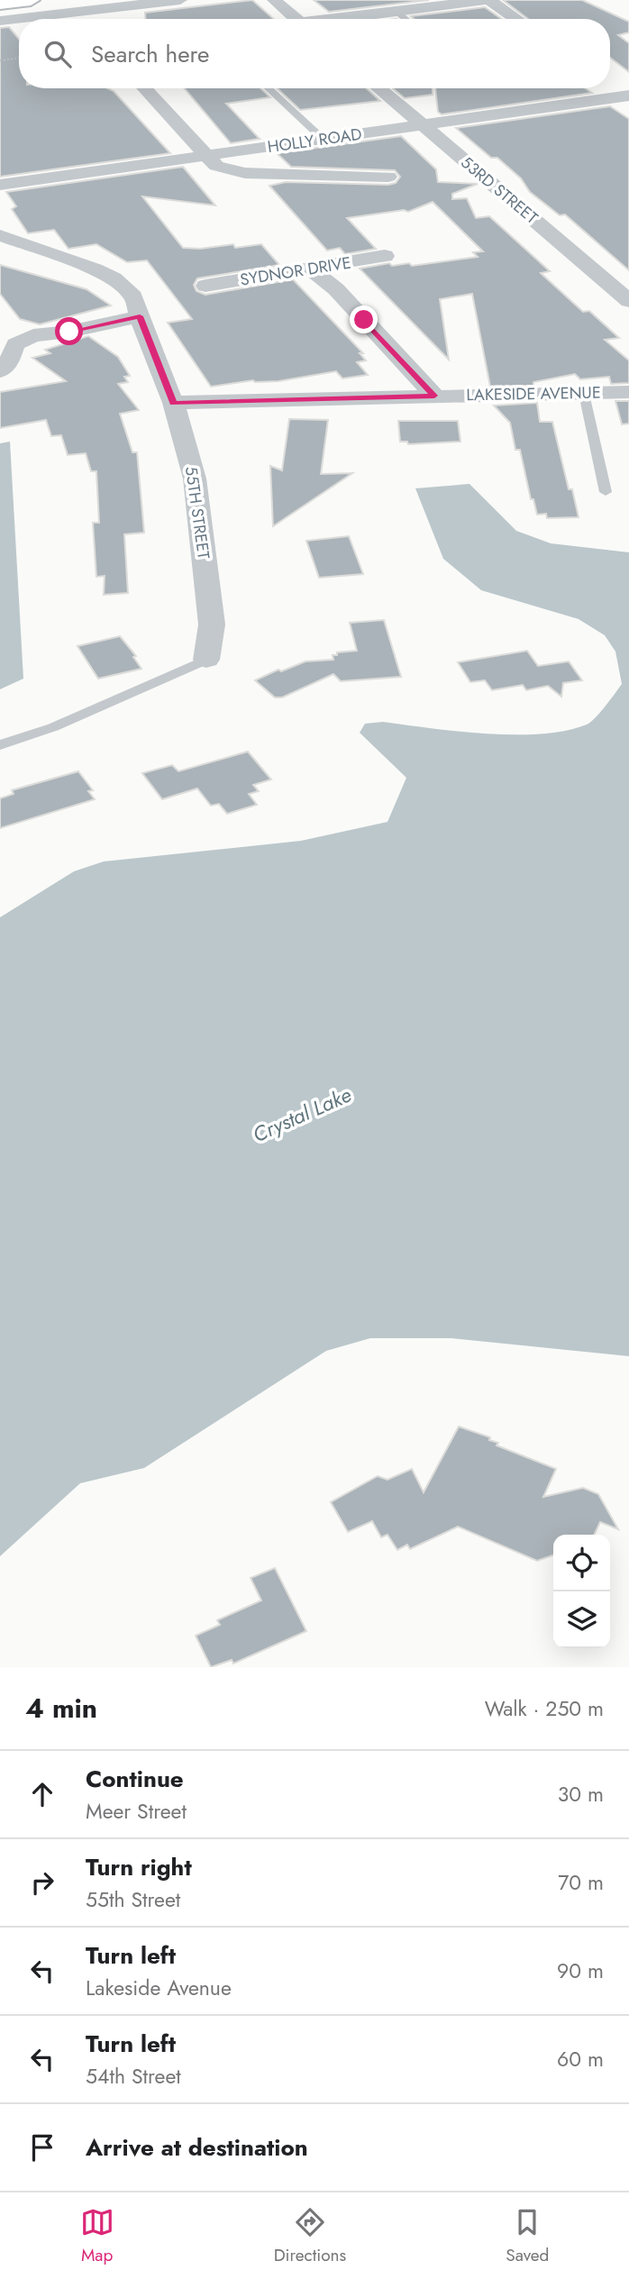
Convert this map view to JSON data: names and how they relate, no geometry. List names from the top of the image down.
{
  "streets": {
    "street": [
      "HOLLY ROAD",
      "53RD STREET",
      "SYDNOR DRIVE",
      "LAKESIDE AVENUE",
      "55TH STREET"
    ]
  },
  "crossings": [
    ["HOLLY ROAD", "53RD STREET"],
    ["LAKESIDE AVENUE", "55TH STREET"]
  ],
  "water": ["Crystal Lake"],
  "page": {
    "search": "Search here",
    "heading": ["4 min", "Walk · 250 m"],
    "list": [
      ["Continue", "Meer Street", "30 m"],
      ["Turn right", "55th Street", "70 m"],
      ["Turn left", "Lakeside Avenue", "90 m"],
      ["Turn left", "54th Street", "60 m"],
      "Arrive at destination"
    ],
    "nav": ["Map", "Directions", "Saved"]
  }
}
